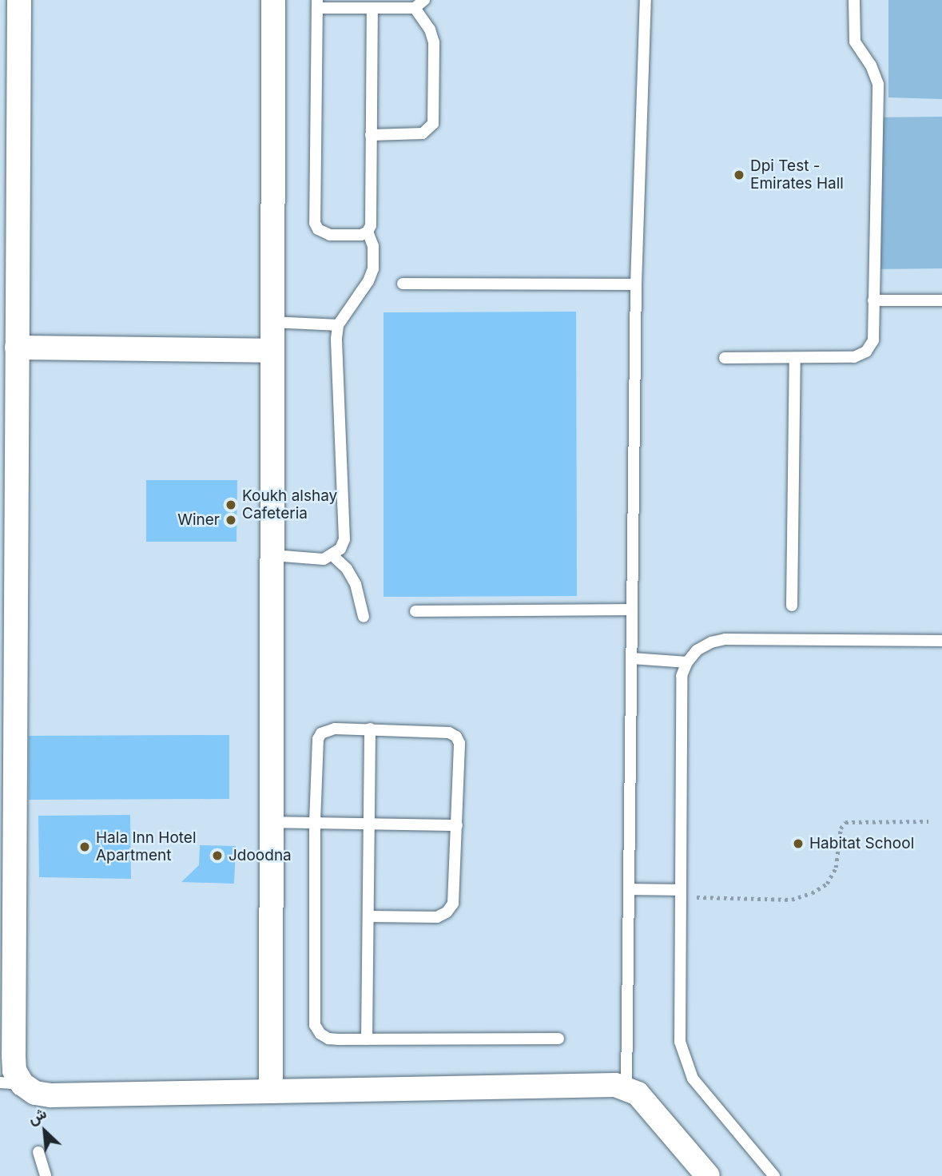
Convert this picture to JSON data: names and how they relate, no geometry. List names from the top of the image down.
{
  "places": [
    "Dpi Test - Emirates Hall",
    "Koukh alshay Cafeteria",
    "Winer",
    "Habitat School",
    "Hala Inn Hotel Apartment",
    "Jdoodna"
  ],
  "north": "top left"
}
